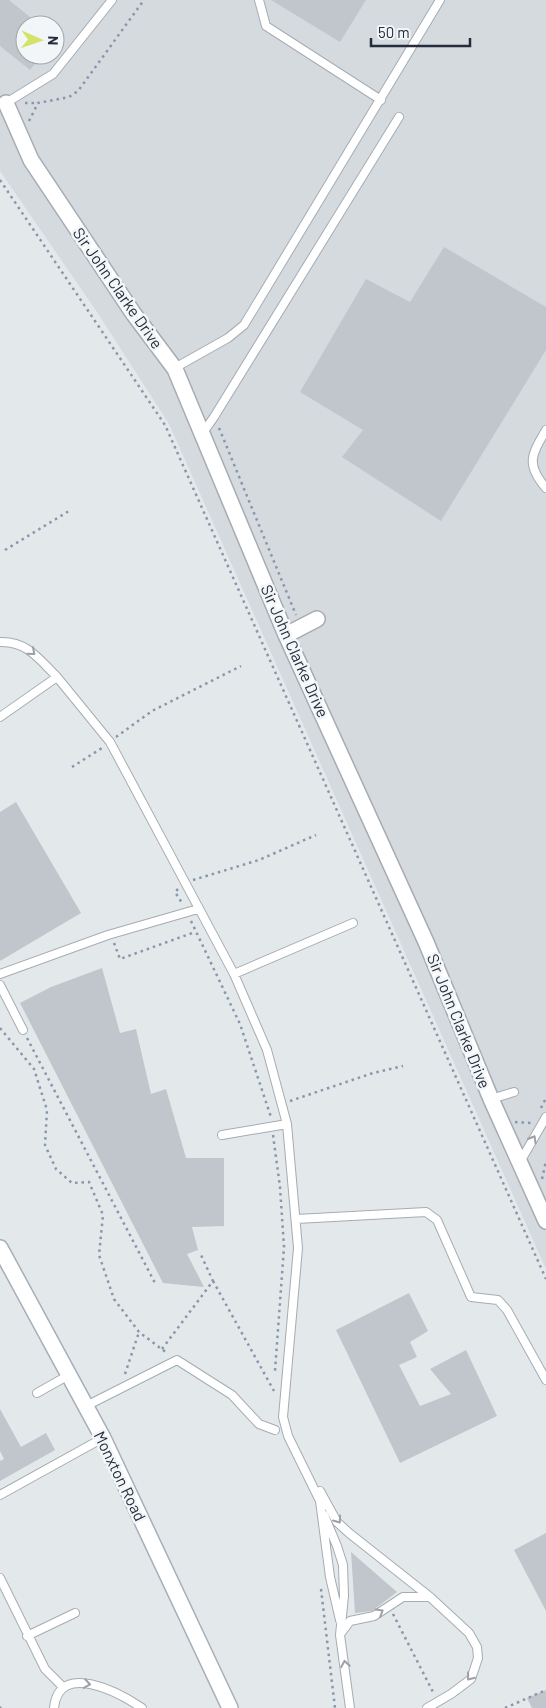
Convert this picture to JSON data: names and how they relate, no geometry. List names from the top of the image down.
{
  "streets": {
    "street": ["Sir John Clarke Drive", "Monxton Road"]
  },
  "scale_bar": "50 m",
  "north": "right"
}
